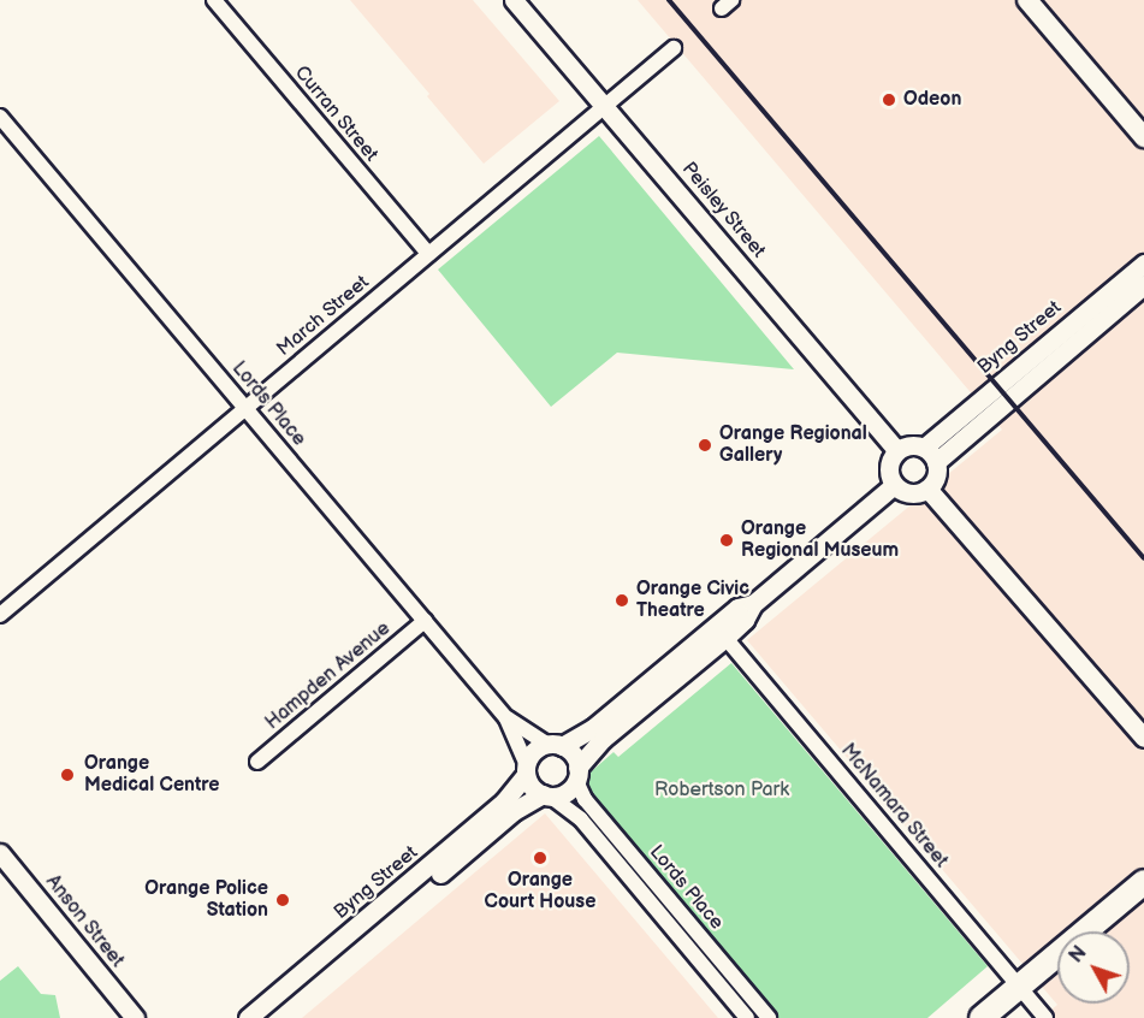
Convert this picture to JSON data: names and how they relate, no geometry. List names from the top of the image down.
{
  "streets": {
    "street": [
      "Curran Street",
      "Peisley Street",
      "March Street",
      "Byng Street",
      "Lords Place",
      "Hampden Avenue",
      "McNamara Street",
      "Anson Street"
    ]
  },
  "crossings": [
    ["Curran Street", "March Street"],
    ["Peisley Street", "March Street"],
    ["Peisley Street", "Byng Street"],
    ["March Street", "Lords Place"],
    ["Byng Street", "Lords Place"],
    ["Lords Place", "Hampden Avenue"]
  ],
  "parks": ["Robertson Park"],
  "places": [
    "Odeon",
    "Orange Regional Gallery",
    "Orange Regional Museum",
    "Orange Civic Theatre",
    "Orange Medical Centre",
    "Orange Court House",
    "Orange Police Station"
  ],
  "north": "top left"
}
